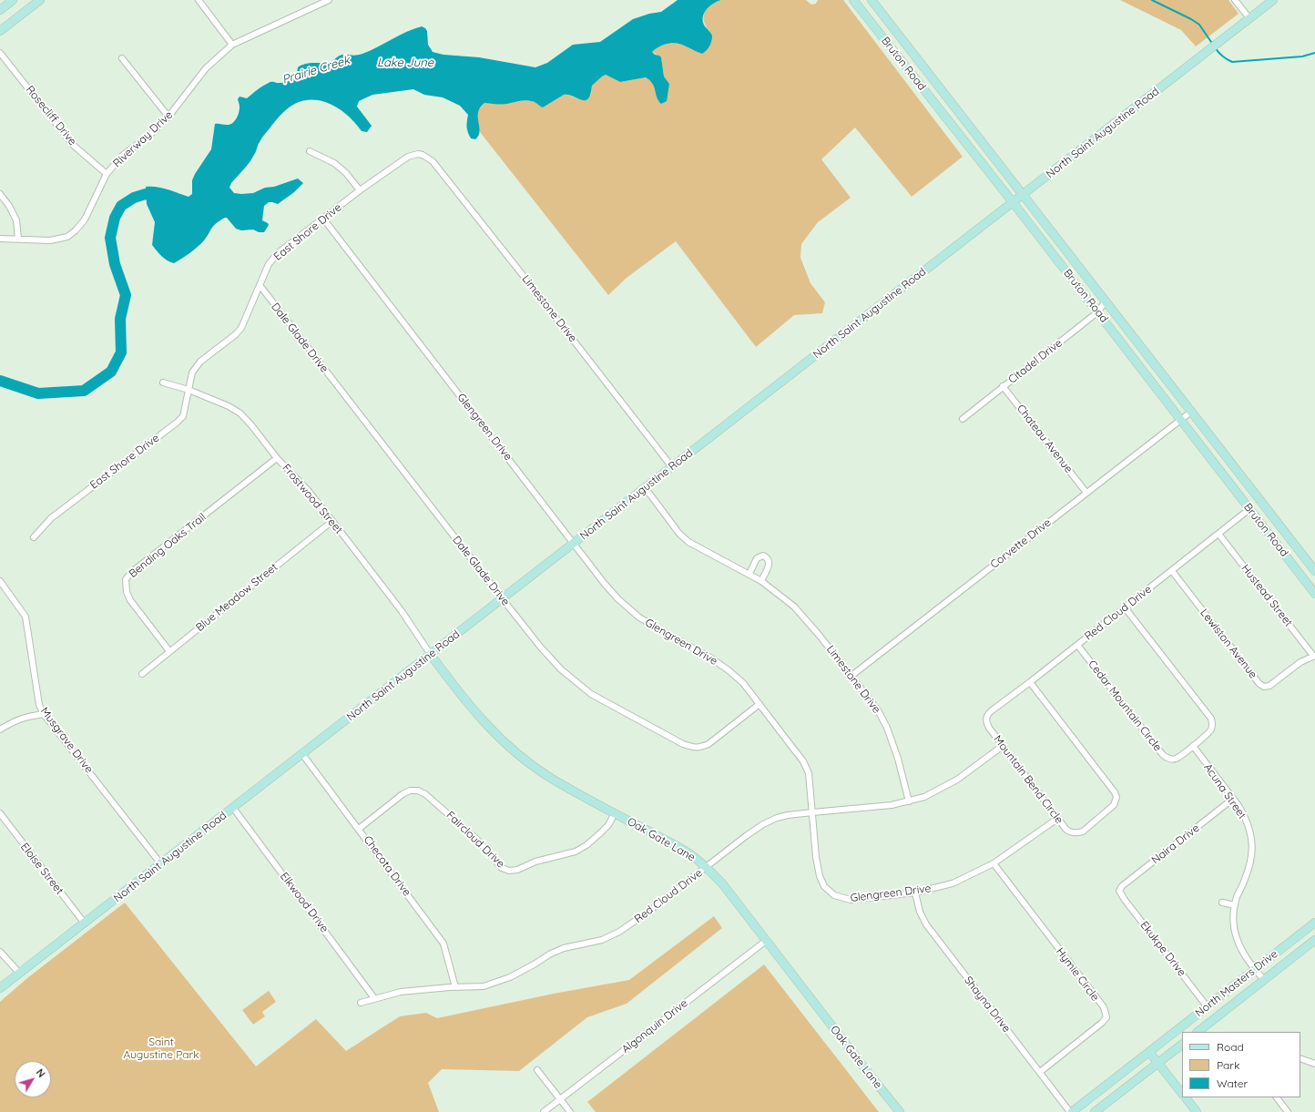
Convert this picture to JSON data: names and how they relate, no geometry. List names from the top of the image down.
{
  "streets": {
    "street": [
      "Bruton Road",
      "Rosecliff Drive",
      "North Saint Augustine Road",
      "Riverway Drive",
      "East Shore Drive",
      "Limestone Drive",
      "Dale Glade Drive",
      "Citadel Drive",
      "Glengreen Drive",
      "Chateau Avenue",
      "Frostwood Street",
      "Corvette Drive",
      "Bending Oaks Trail",
      "Hustead Street",
      "Blue Meadow Street",
      "Red Cloud Drive",
      "Lewiston Avenue",
      "Cedar Mountain Circle",
      "Musgrave Drive",
      "Mountain Bend Circle",
      "Acuna Street",
      "Faircloud Drive",
      "Oak Gate Lane",
      "Naira Drive",
      "Checota Drive",
      "Eloise Street",
      "Elkwood Drive",
      "Ekukpe Drive",
      "Hymie Circle",
      "North Masters Drive",
      "Shayna Drive",
      "Algonquin Drive"
    ]
  },
  "crossings": [
    ["Bruton Road", "North Saint Augustine Road"],
    ["Bruton Road", "Citadel Drive"],
    ["Bruton Road", "Corvette Drive"],
    ["Bruton Road", "Red Cloud Drive"],
    ["Rosecliff Drive", "Riverway Drive"],
    ["North Saint Augustine Road", "Limestone Drive"],
    ["North Saint Augustine Road", "Dale Glade Drive"],
    ["North Saint Augustine Road", "Glengreen Drive"],
    ["North Saint Augustine Road", "Frostwood Street"],
    ["North Saint Augustine Road", "Musgrave Drive"],
    ["North Saint Augustine Road", "Oak Gate Lane"],
    ["North Saint Augustine Road", "Checota Drive"],
    ["North Saint Augustine Road", "Eloise Street"],
    ["North Saint Augustine Road", "Elkwood Drive"],
    ["East Shore Drive", "Limestone Drive"],
    ["East Shore Drive", "Dale Glade Drive"],
    ["East Shore Drive", "Glengreen Drive"],
    ["East Shore Drive", "Frostwood Street"],
    ["Limestone Drive", "Corvette Drive"],
    ["Limestone Drive", "Red Cloud Drive"],
    ["Dale Glade Drive", "Glengreen Drive"],
    ["Citadel Drive", "Chateau Avenue"],
    ["Glengreen Drive", "Red Cloud Drive"],
    ["Glengreen Drive", "Mountain Bend Circle"],
    ["Glengreen Drive", "Hymie Circle"],
    ["Glengreen Drive", "Shayna Drive"],
    ["Chateau Avenue", "Corvette Drive"],
    ["Frostwood Street", "Bending Oaks Trail"],
    ["Frostwood Street", "Blue Meadow Street"],
    ["Frostwood Street", "Oak Gate Lane"],
    ["Bending Oaks Trail", "Blue Meadow Street"],
    ["Hustead Street", "Red Cloud Drive"],
    ["Hustead Street", "Lewiston Avenue"],
    ["Red Cloud Drive", "Lewiston Avenue"],
    ["Red Cloud Drive", "Cedar Mountain Circle"],
    ["Red Cloud Drive", "Mountain Bend Circle"],
    ["Red Cloud Drive", "Oak Gate Lane"],
    ["Red Cloud Drive", "Checota Drive"],
    ["Red Cloud Drive", "Elkwood Drive"],
    ["Cedar Mountain Circle", "Acuna Street"],
    ["Acuna Street", "Naira Drive"],
    ["Acuna Street", "North Masters Drive"],
    ["Faircloud Drive", "Oak Gate Lane"],
    ["Faircloud Drive", "Checota Drive"],
    ["Oak Gate Lane", "Algonquin Drive"],
    ["Naira Drive", "Ekukpe Drive"],
    ["Ekukpe Drive", "North Masters Drive"],
    ["Hymie Circle", "Shayna Drive"],
    ["North Masters Drive", "Shayna Drive"]
  ],
  "water": ["Lake June", "Prairie Creek"],
  "parks": ["Saint Augustine Park"],
  "legend": ["Road", "Park", "Water"],
  "north": "top right"
}
